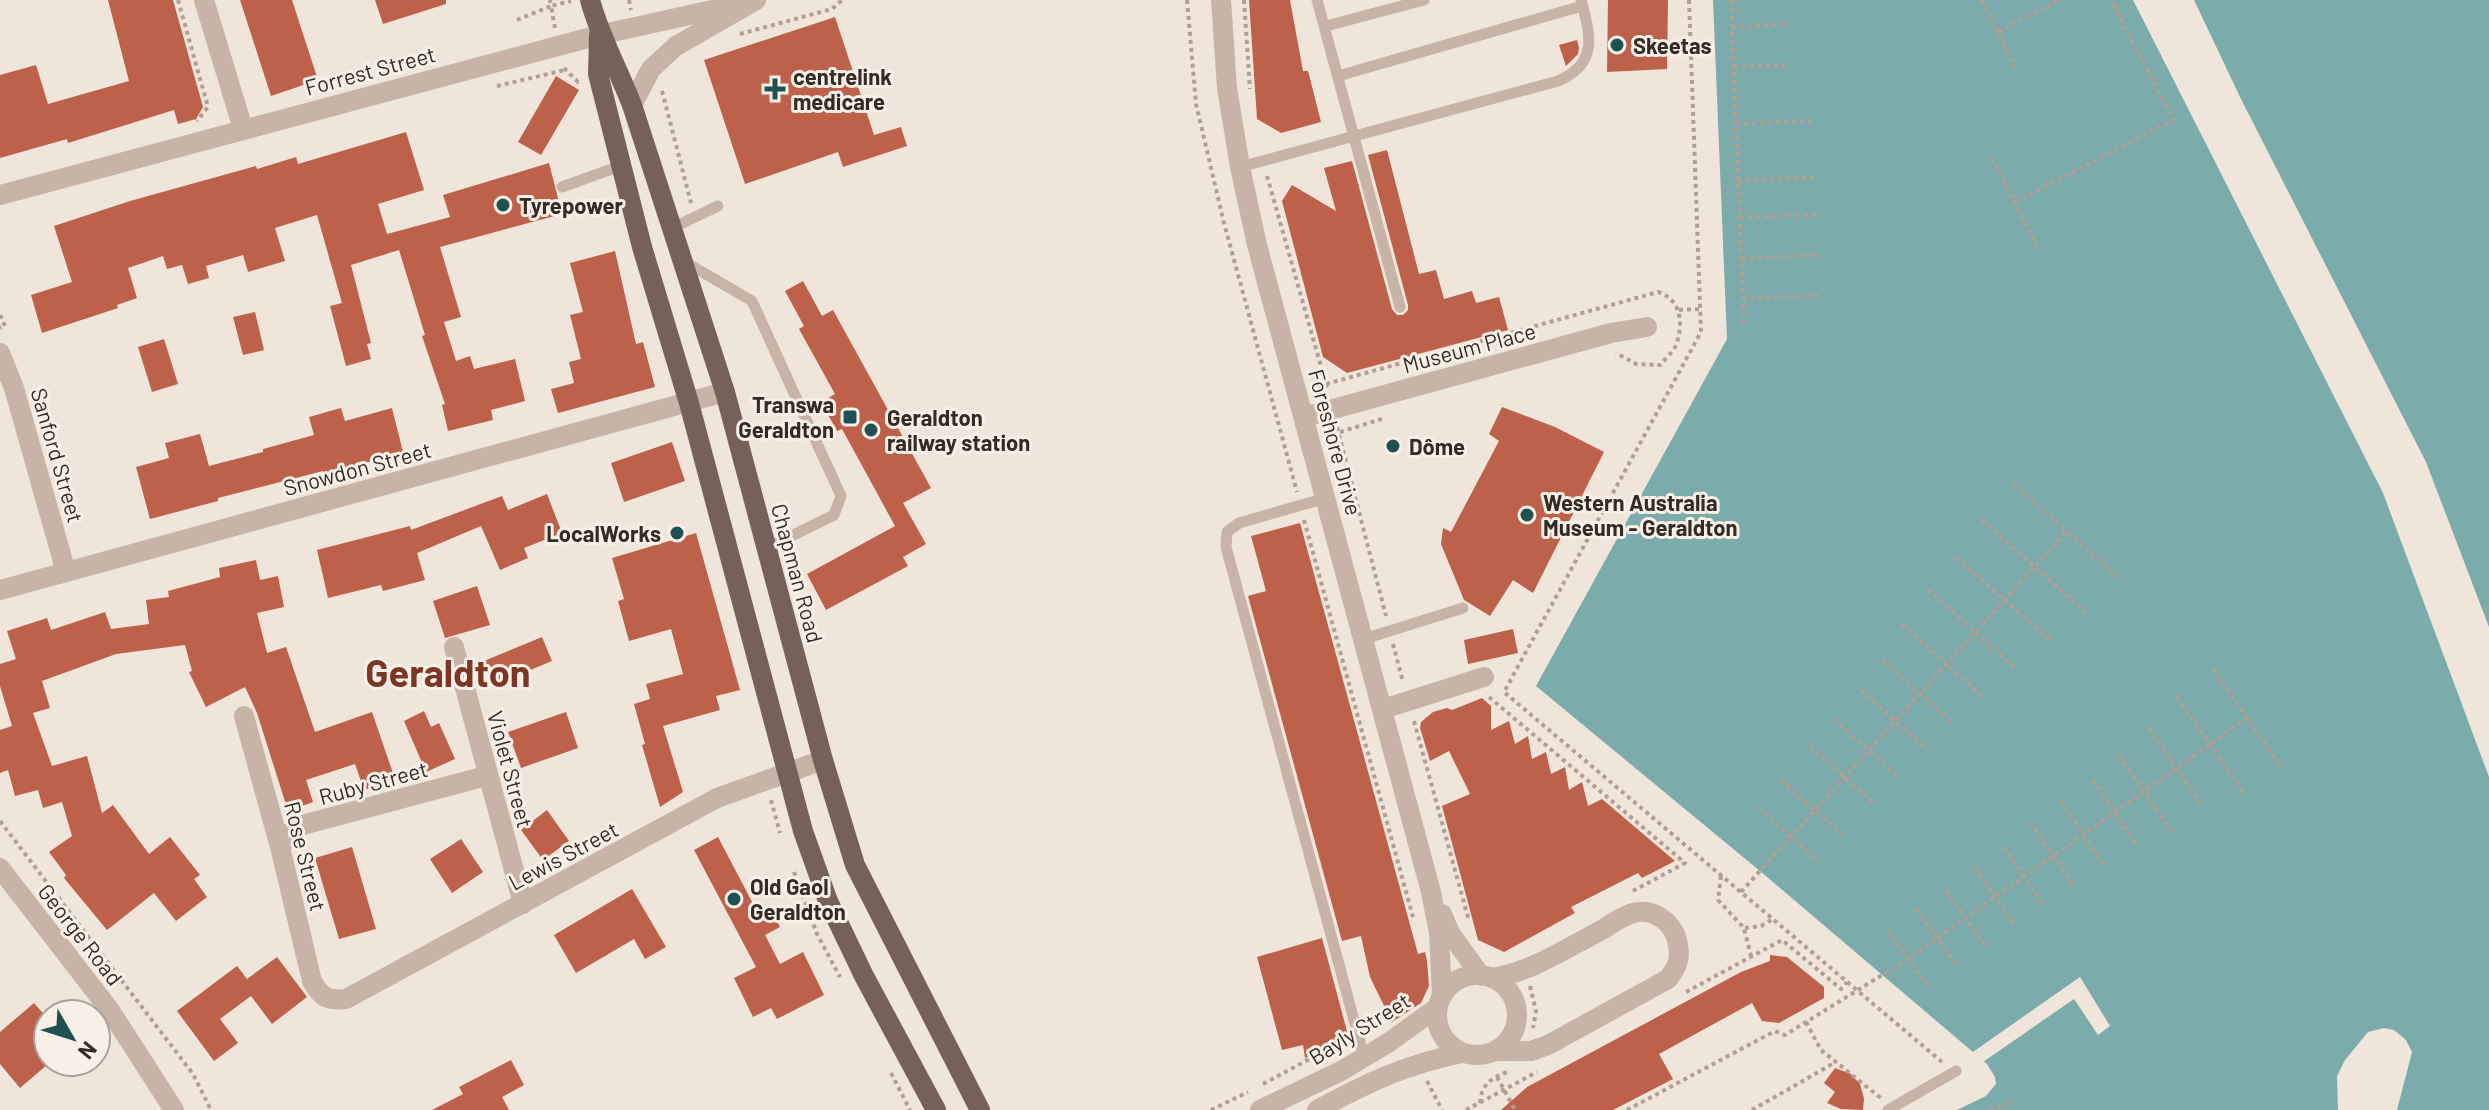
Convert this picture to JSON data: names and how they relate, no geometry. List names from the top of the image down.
{
  "streets": {
    "main road": ["Chapman Road"],
    "street": [
      "Forrest Street",
      "Museum Place",
      "Foreshore Drive",
      "Sanford Street",
      "Snowdon Street",
      "Violet Street",
      "Ruby Street",
      "Lewis Street",
      "Rose Street",
      "George Road",
      "Bayly Street"
    ]
  },
  "crossings": [
    ["Forrest Street", "Chapman Road"],
    ["Museum Place", "Foreshore Drive"],
    ["Foreshore Drive", "Bayly Street"],
    ["Sanford Street", "Snowdon Street"],
    ["Snowdon Street", "Chapman Road"],
    ["Chapman Road", "Lewis Street"],
    ["Violet Street", "Ruby Street"],
    ["Violet Street", "Lewis Street"],
    ["Ruby Street", "Rose Street"],
    ["Lewis Street", "Rose Street"]
  ],
  "districts": ["Geraldton"],
  "places": {
    "other": [
      "Skeetas",
      "Tyrepower",
      "Geraldton railway station",
      "Dôme",
      "Western Australia Museum - Geraldton",
      "LocalWorks",
      "Old Gaol Geraldton"
    ],
    "health": ["centrelink medicare"],
    "transit": ["Transwa Geraldton"]
  },
  "north": "bottom right"
}
